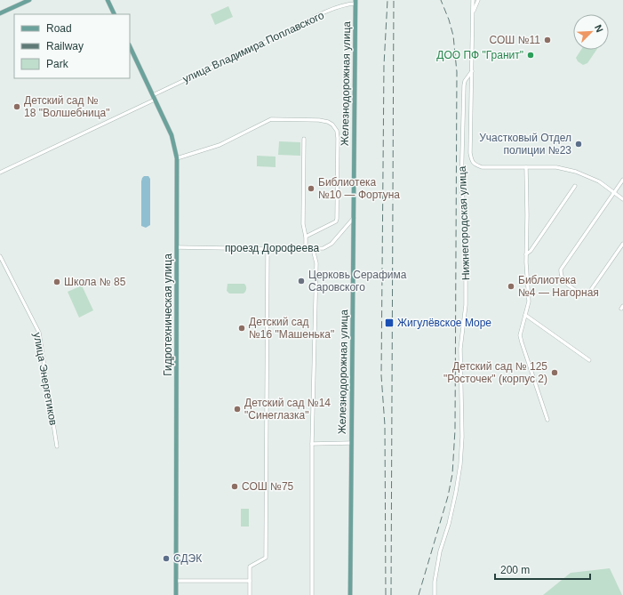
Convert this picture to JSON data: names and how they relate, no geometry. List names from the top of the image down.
{
  "streets": {
    "main road": ["Железнодорожная улица", "Гидротехническая улица"],
    "street": [
      "улица Владимира Поплавского",
      "Нижнегородская улица",
      "проезд Дорофеева",
      "улица Энергетиков"
    ]
  },
  "crossings": [
    ["улица Владимира Поплавского", "Железнодорожная улица"],
    ["улица Владимира Поплавского", "Гидротехническая улица"],
    ["Железнодорожная улица", "проезд Дорофеева"],
    ["проезд Дорофеева", "Гидротехническая улица"]
  ],
  "places": {
    "other": [
      "СОШ №11",
      "ДОО ПФ \"Гранит\"",
      "Детский сад № 18 \"Волшебница\"",
      "Участковый Отдел полиции №23",
      "Библиотека №10 — Фортуна",
      "Церковь Серафима Саровского",
      "Школа № 85",
      "Библиотека №4 — Нагорная",
      "Детский сад №16 \"Машенька\"",
      "Детский сад № 125 \"Росточек\" (корпус 2)",
      "Детский сад №14 \"Синеглазка\"",
      "СОШ №75",
      "СДЭК"
    ],
    "transit": ["Жигулёвское Море"]
  },
  "legend": ["Road", "Railway", "Park"],
  "scale_bar": "200 m",
  "north": "top right"
}
